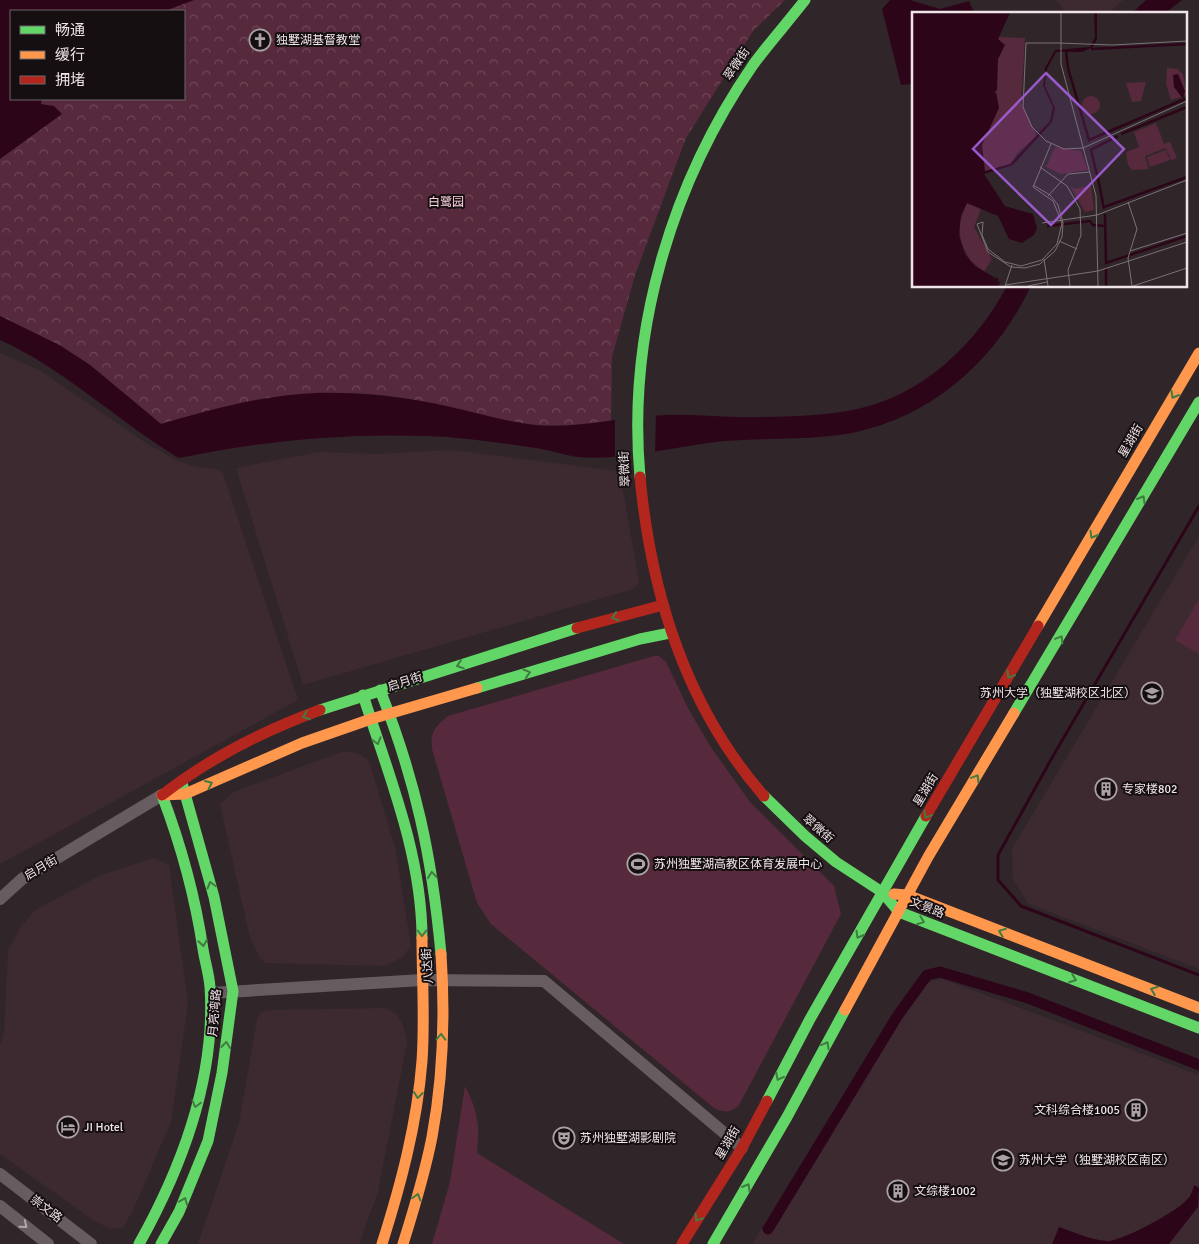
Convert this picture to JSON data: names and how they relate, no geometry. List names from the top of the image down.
{
  "streets": {
    "street": [
      "翠微街",
      "星湖街",
      "启月街",
      "文景路",
      "八达街",
      "月亮湾路",
      "崇文路"
    ]
  },
  "crossings": [
    ["翠微街", "星湖街"],
    ["翠微街", "启月街"],
    ["翠微街", "文景路"],
    ["星湖街", "文景路"],
    ["启月街", "八达街"],
    ["启月街", "月亮湾路"]
  ],
  "parks": ["白鹭园"],
  "places": {
    "church": ["独墅湖基督教堂"],
    "school or university": ["苏州大学（独墅湖校区北区）", "苏州大学（独墅湖校区南区）"],
    "building": ["专家楼802", "文科综合楼1005", "文综楼1002"],
    "sports": ["苏州独墅湖高教区体育发展中心"],
    "hotel": ["JI Hotel"],
    "theatre": ["苏州独墅湖影剧院"]
  },
  "legend": ["畅通", "缓行", "拥堵"]
}
